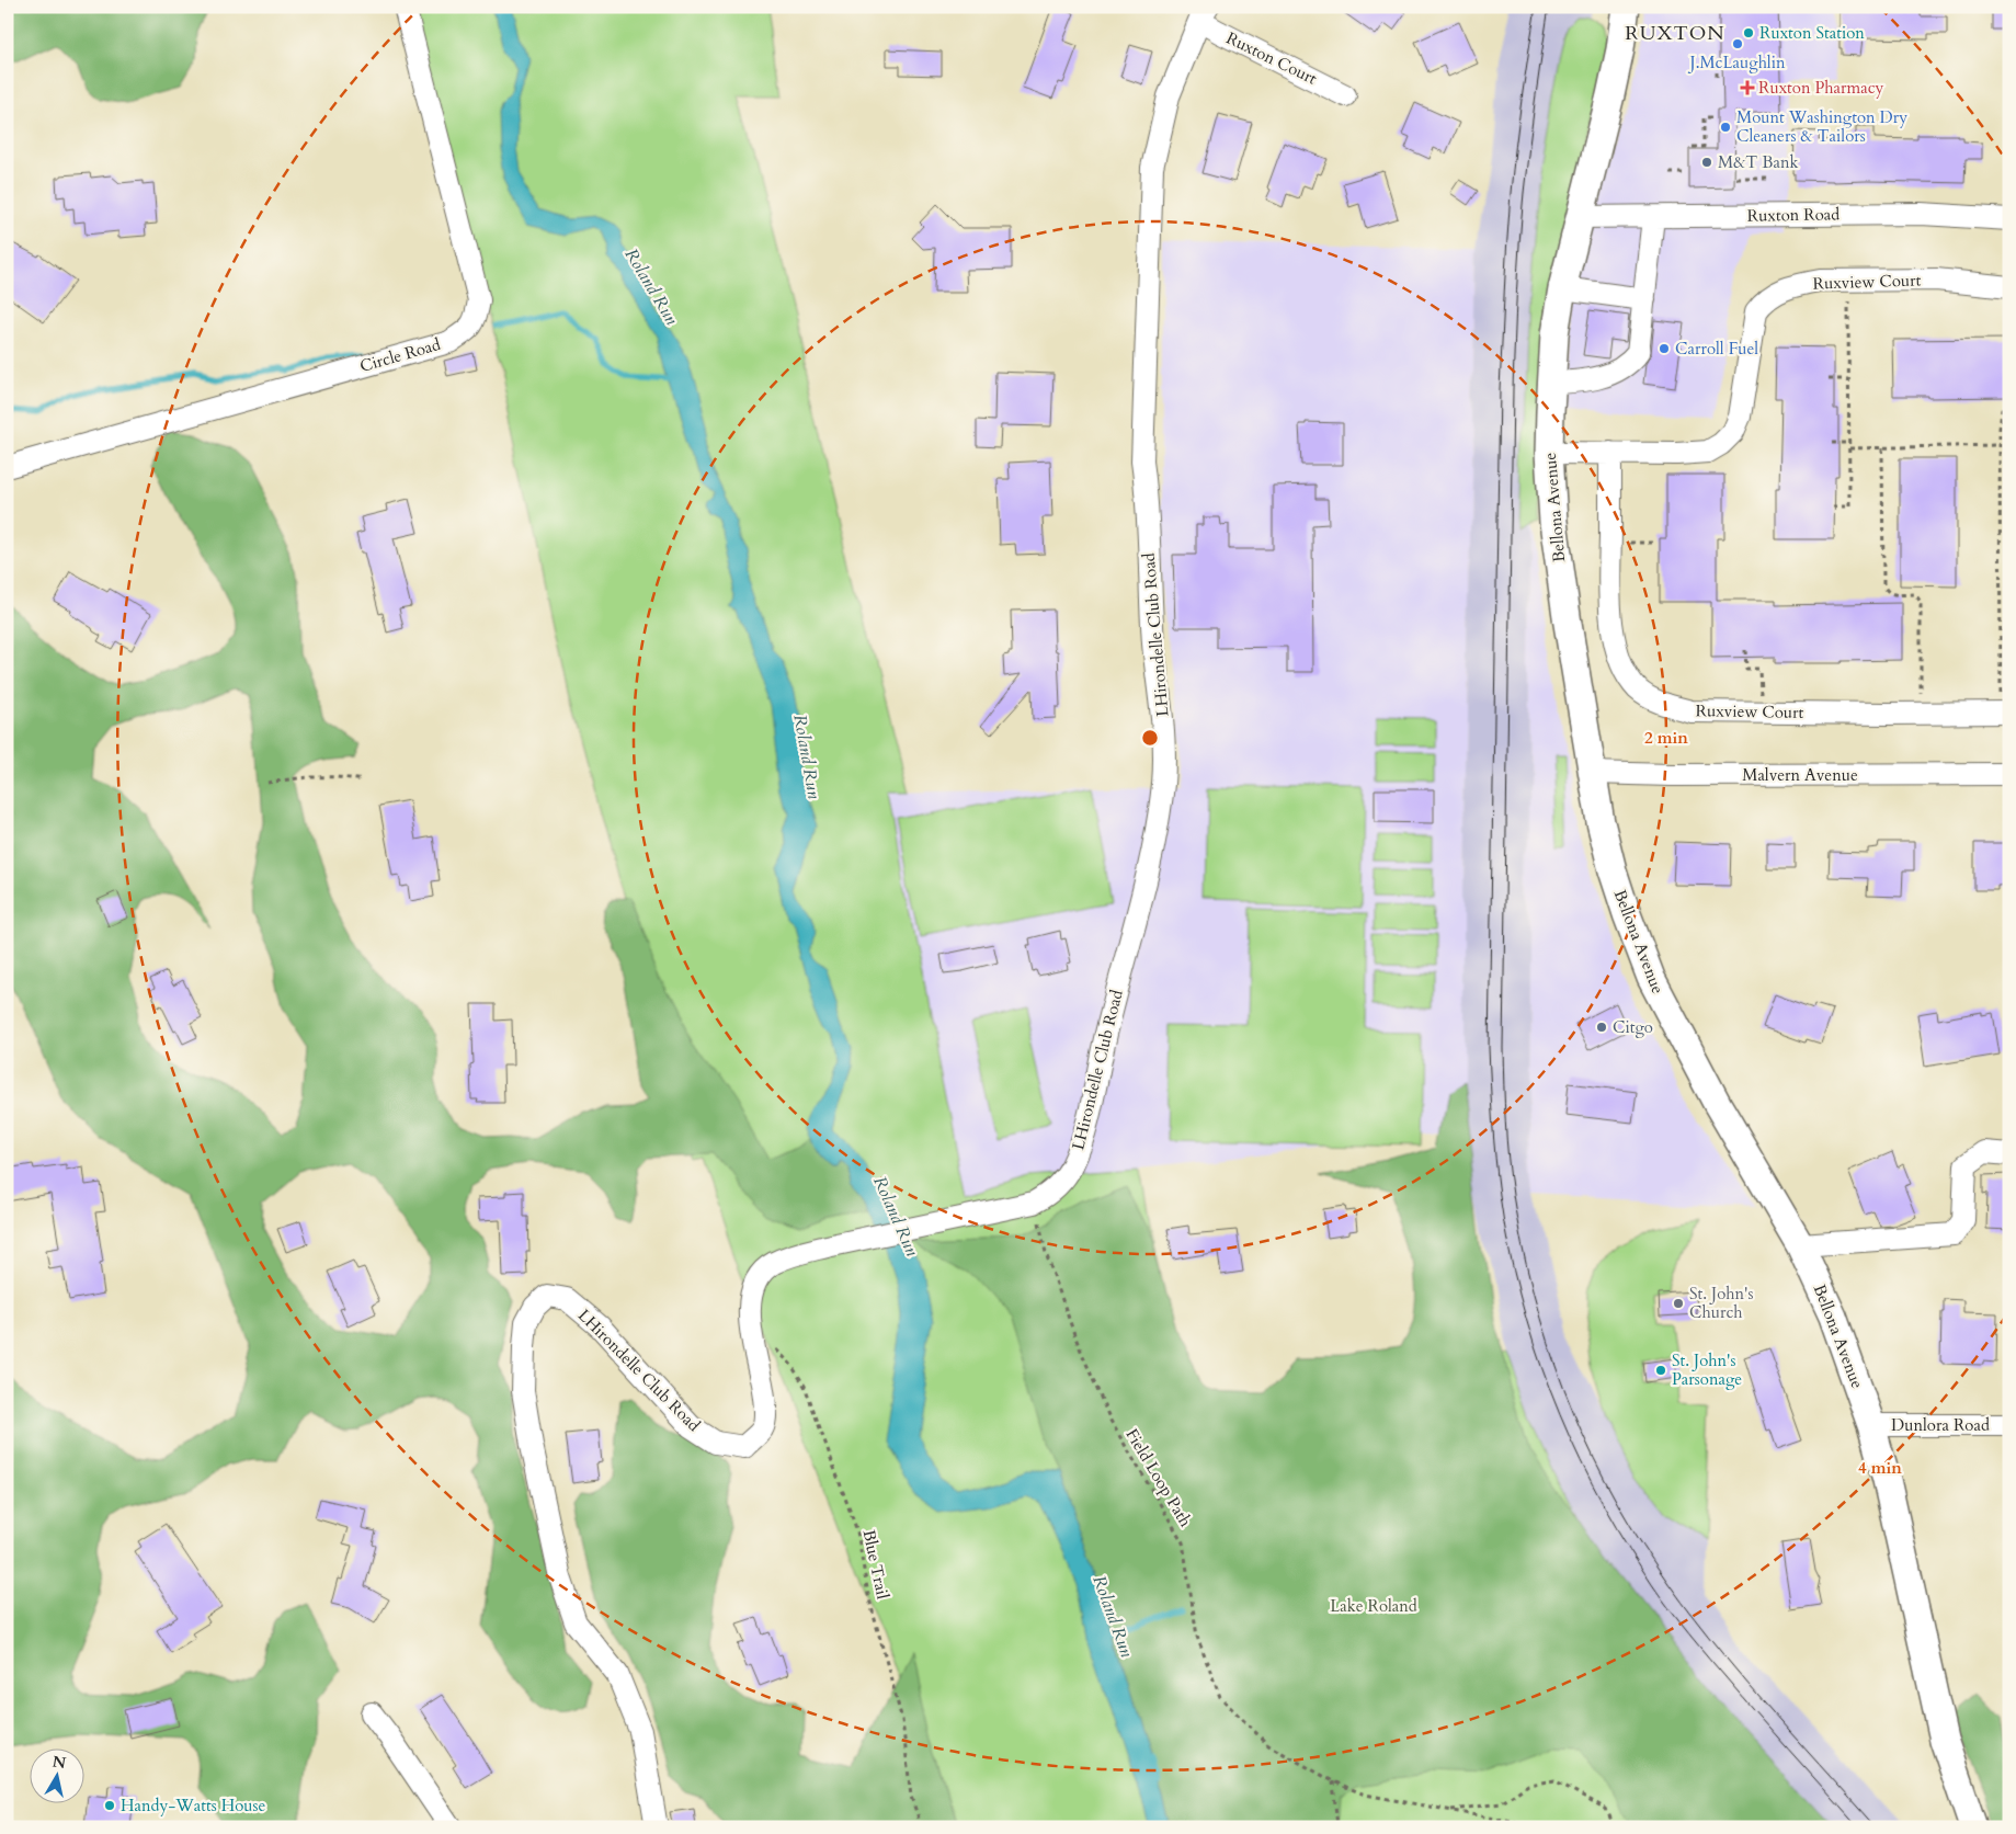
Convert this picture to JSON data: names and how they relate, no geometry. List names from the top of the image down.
{
  "streets": {
    "main road": ["Bellona Avenue"],
    "street": [
      "Ruxton Court",
      "Ruxton Road",
      "Ruxview Court",
      "Circle Road",
      "LHirondelle Club Road",
      "Malvern Avenue",
      "Dunlora Road"
    ],
    "path": ["Field Loop Path", "Blue Trail"]
  },
  "crossings": [
    ["Ruxton Court", "LHirondelle Club Road"],
    ["Ruxton Road", "Bellona Avenue"],
    ["Ruxview Court", "Bellona Avenue"],
    ["Bellona Avenue", "Malvern Avenue"],
    ["Bellona Avenue", "Dunlora Road"],
    ["LHirondelle Club Road", "Field Loop Path"],
    ["LHirondelle Club Road", "Blue Trail"]
  ],
  "districts": ["RUXTON"],
  "water": ["Roland Run"],
  "parks": ["Lake Roland"],
  "places": {
    "other": [
      "Ruxton Station",
      "J.McLaughlin",
      "Mount Washington Dry Cleaners & Tailors",
      "M&T Bank",
      "Carroll Fuel",
      "Citgo",
      "St. John's Church",
      "St. John's Parsonage",
      "Handy-Watts House"
    ],
    "health": ["Ruxton Pharmacy"]
  },
  "north": "top",
  "rings": ["2 min", "4 min"]
}
